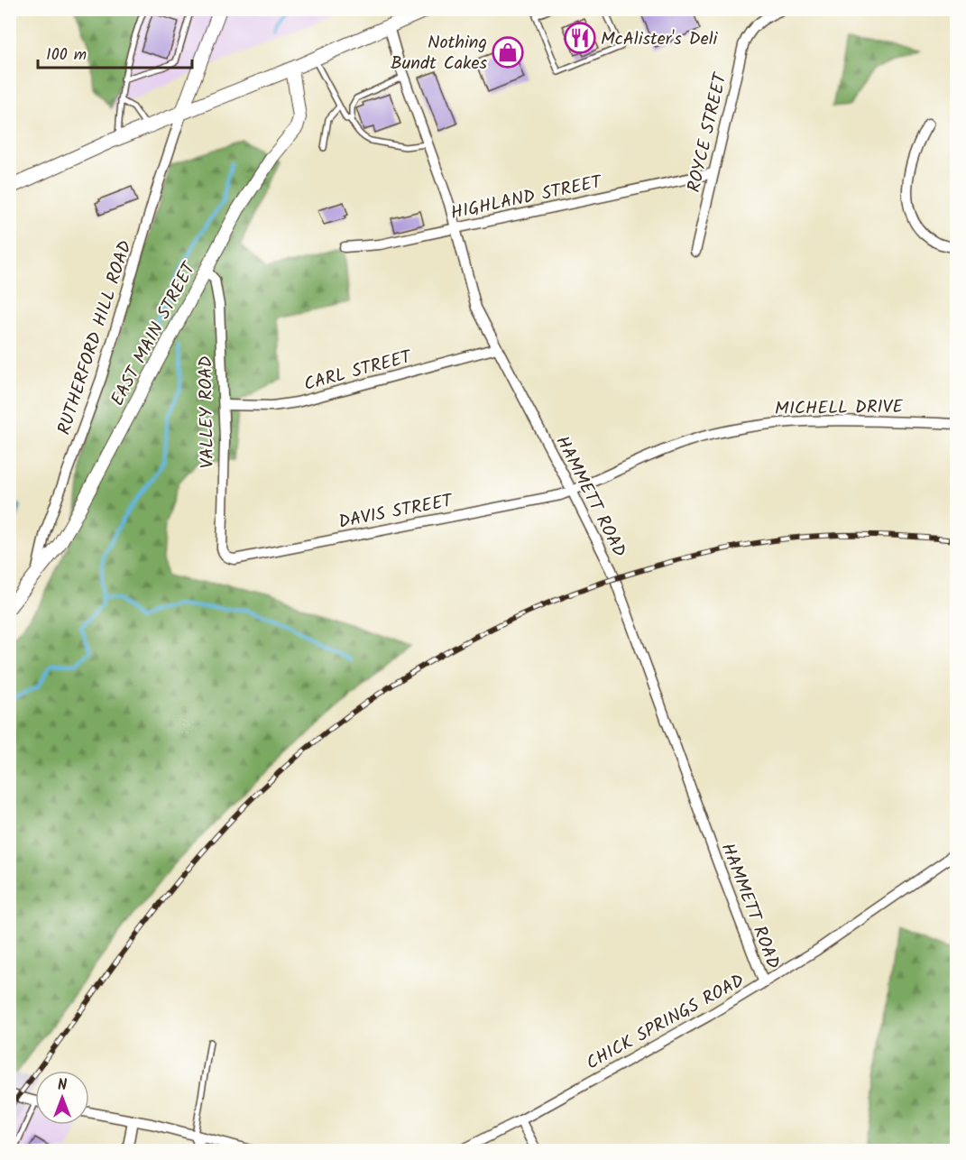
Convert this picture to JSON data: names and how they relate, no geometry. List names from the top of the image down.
{
  "streets": {
    "street": [
      "ROYCE STREET",
      "HIGHLAND STREET",
      "EAST MAIN STREET",
      "RUTHERFORD HILL ROAD",
      "CARL STREET",
      "MICHELL DRIVE",
      "VALLEY ROAD",
      "HAMMETT ROAD",
      "DAVIS STREET",
      "CHICK SPRINGS ROAD"
    ]
  },
  "crossings": [
    ["ROYCE STREET", "HIGHLAND STREET"],
    ["HIGHLAND STREET", "HAMMETT ROAD"],
    ["EAST MAIN STREET", "RUTHERFORD HILL ROAD"],
    ["EAST MAIN STREET", "VALLEY ROAD"],
    ["CARL STREET", "VALLEY ROAD"],
    ["CARL STREET", "HAMMETT ROAD"],
    ["MICHELL DRIVE", "HAMMETT ROAD"],
    ["MICHELL DRIVE", "DAVIS STREET"],
    ["VALLEY ROAD", "DAVIS STREET"],
    ["HAMMETT ROAD", "DAVIS STREET"],
    ["HAMMETT ROAD", "CHICK SPRINGS ROAD"]
  ],
  "places": {
    "restaurant": ["McAlister's Deli"],
    "shop": ["Nothing Bundt Cakes"]
  },
  "scale_bar": "100 m",
  "north": "top"
}
